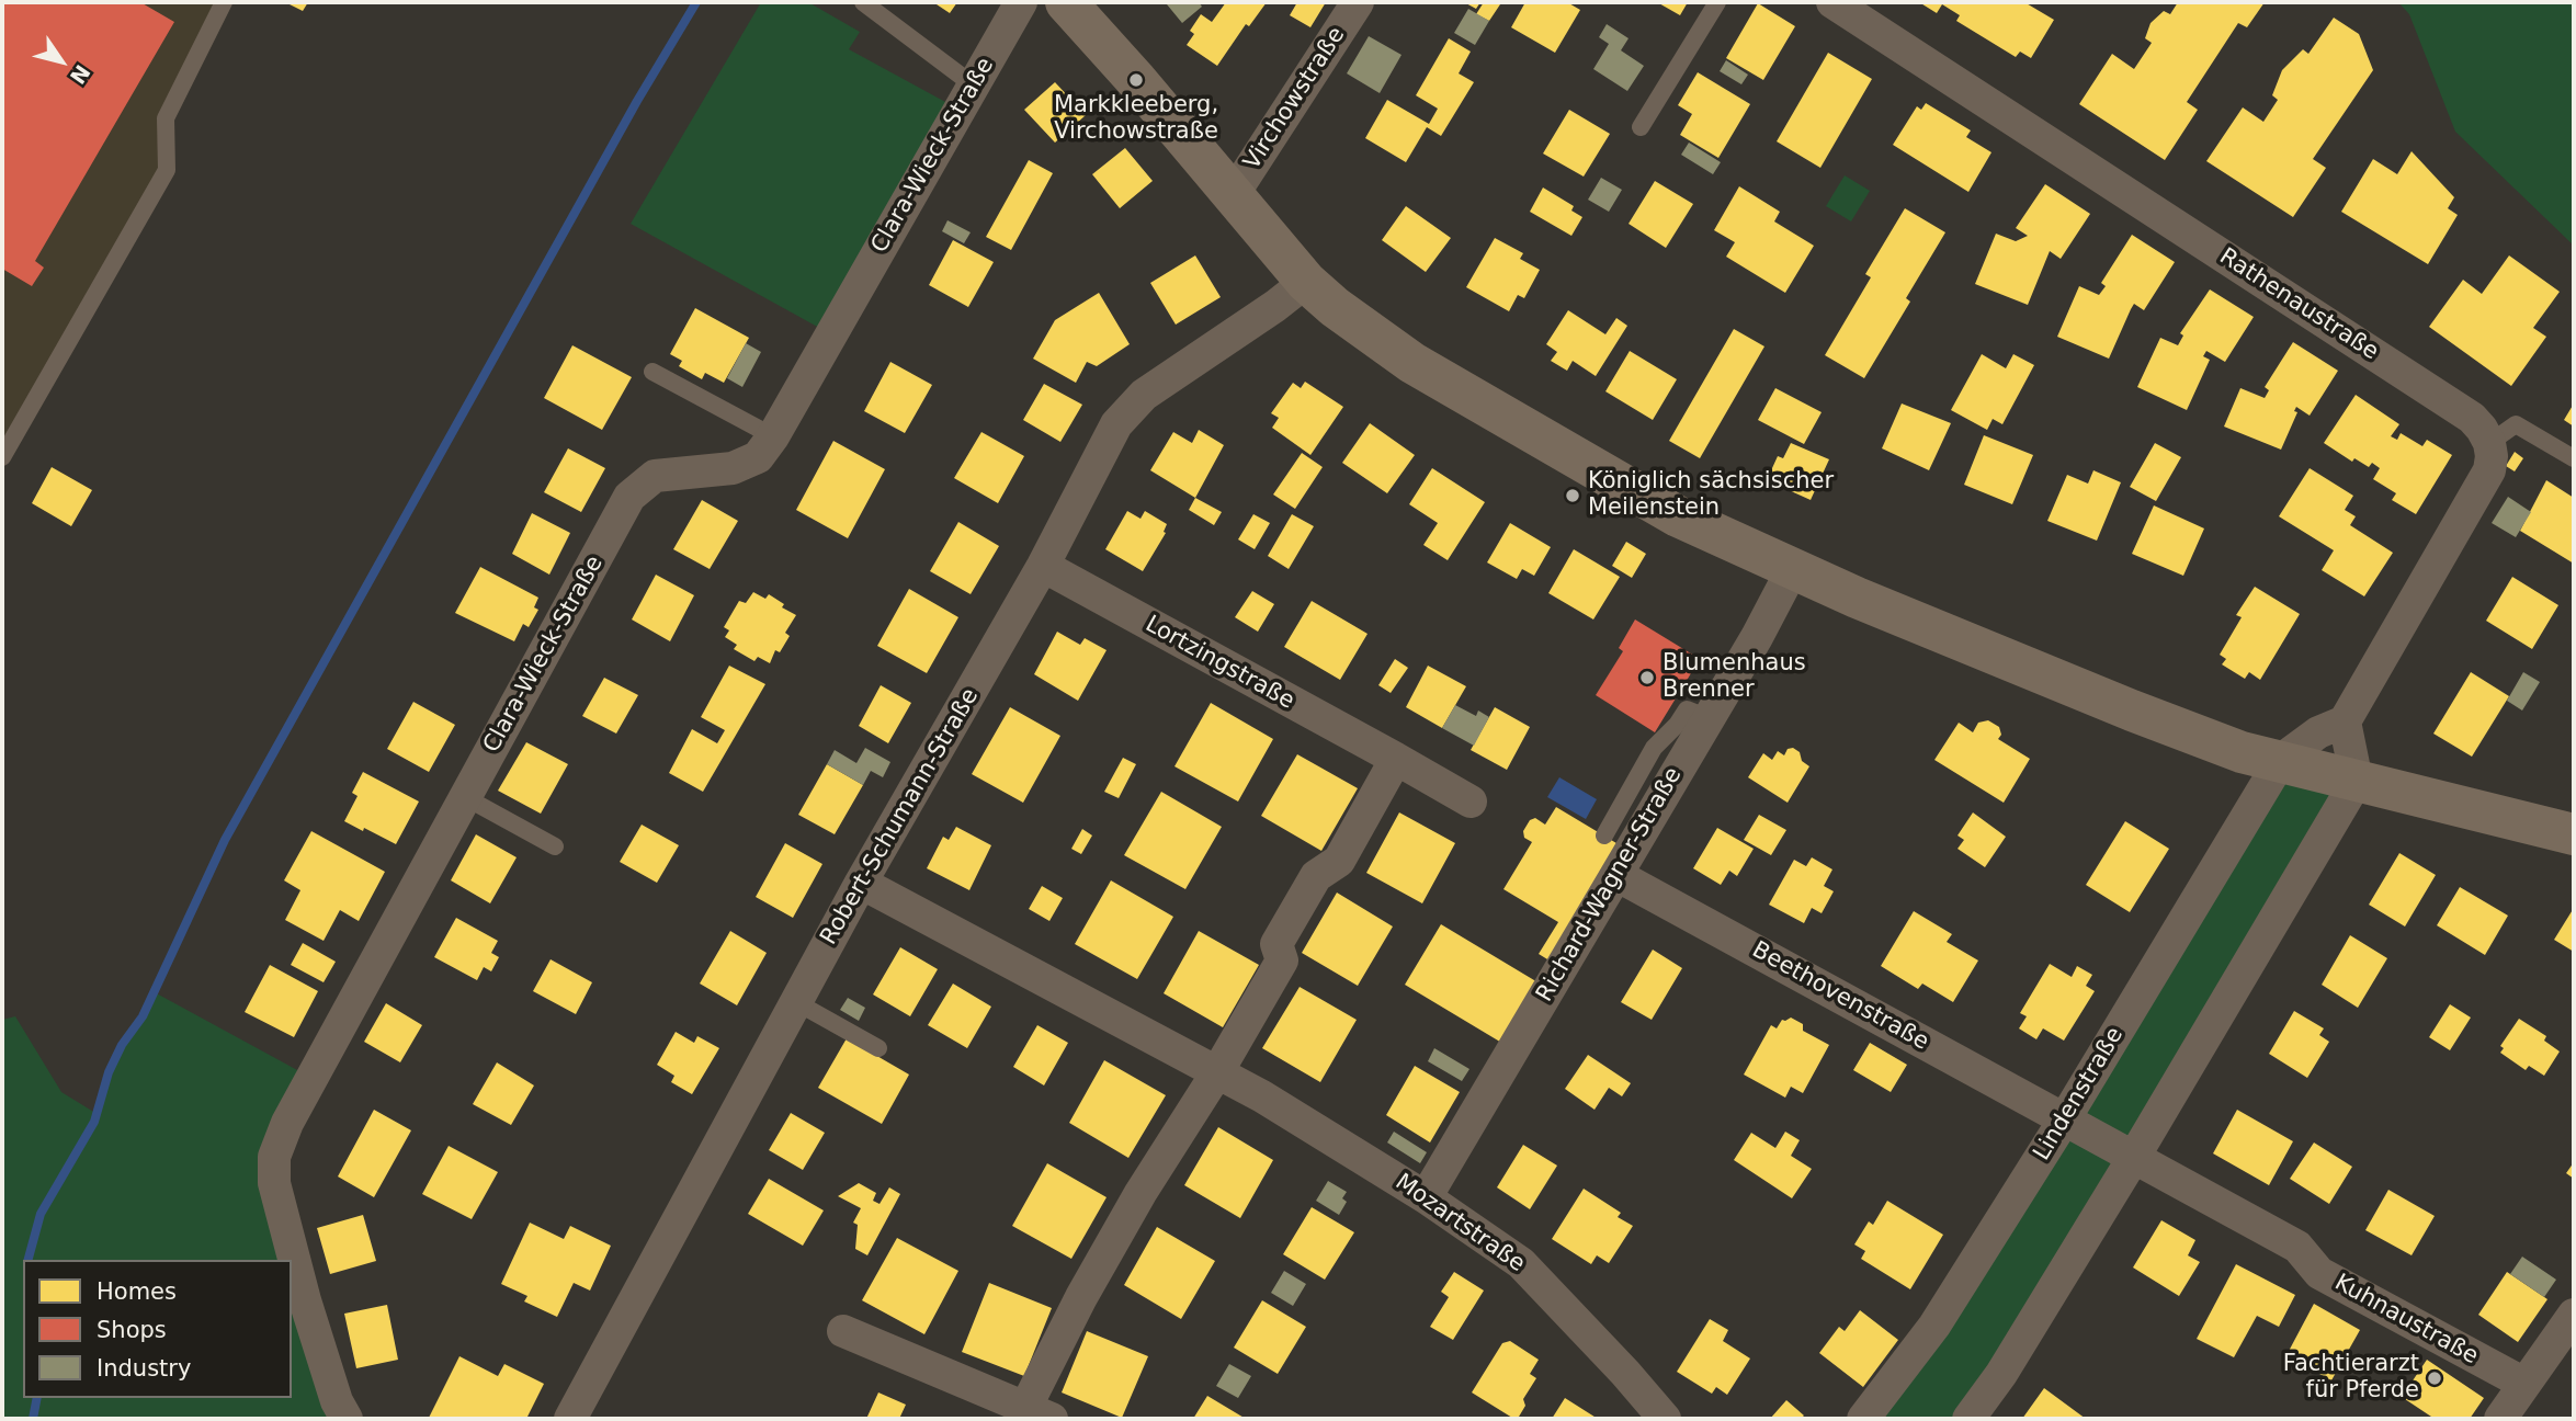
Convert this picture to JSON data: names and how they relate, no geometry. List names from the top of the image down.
{
  "streets": {
    "street": [
      "Virchowstraße",
      "Clara-Wieck-Straße",
      "Rathenaustraße",
      "Lortzingstraße",
      "Robert-Schumann-Straße",
      "Richard-Wagner-Straße",
      "Beethovenstraße",
      "Lindenstraße",
      "Mozartstraße",
      "Kuhnaustraße"
    ]
  },
  "crossings": [
    ["Lortzingstraße", "Robert-Schumann-Straße"],
    ["Robert-Schumann-Straße", "Mozartstraße"],
    ["Richard-Wagner-Straße", "Beethovenstraße"],
    ["Richard-Wagner-Straße", "Mozartstraße"],
    ["Beethovenstraße", "Lindenstraße"],
    ["Beethovenstraße", "Kuhnaustraße"]
  ],
  "places": [
    "Markkleeberg, Virchowstraße",
    "Königlich sächsischer Meilenstein",
    "Blumenhaus Brenner",
    "Fachtierarzt für Pferde"
  ],
  "legend": ["Homes", "Shops", "Industry"],
  "north": "bottom right"
}
